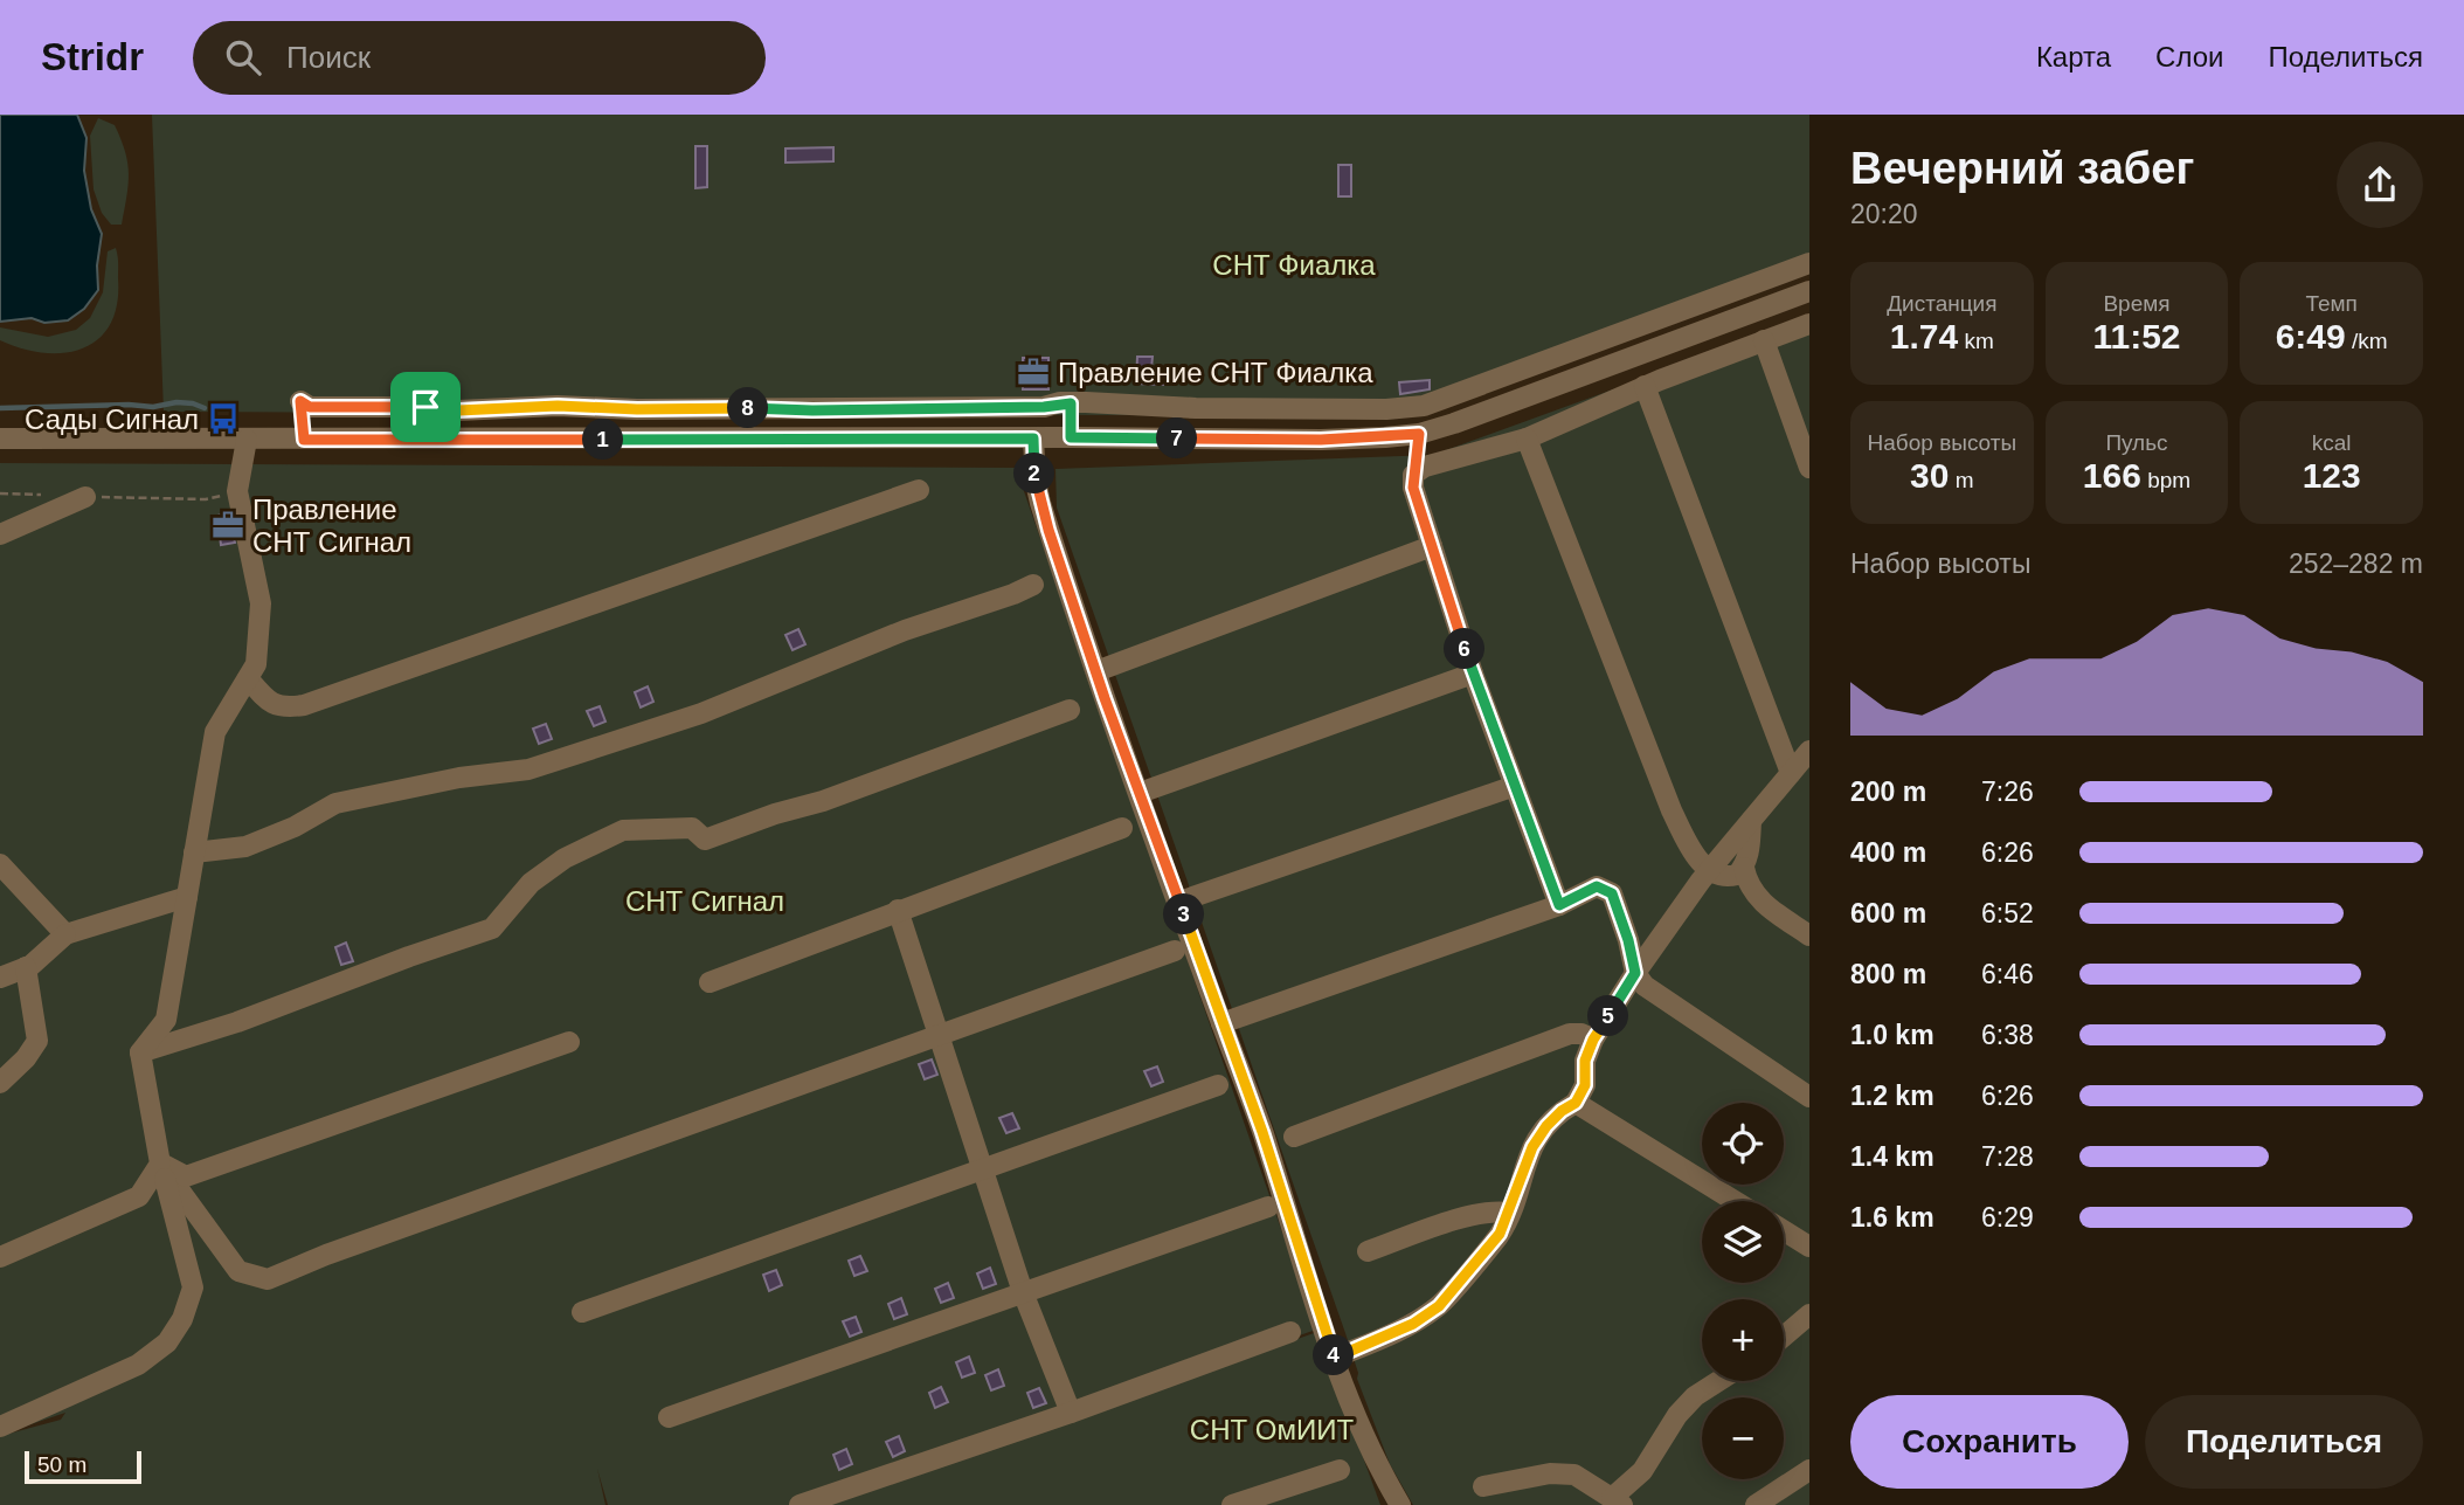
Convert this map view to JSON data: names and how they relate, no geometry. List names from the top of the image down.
{
  "parks": ["СНТ Фиалка", "СНТ Сигнал", "СНТ ОмИИТ"],
  "places": {
    "office": ["Правление СНТ Фиалка", "Правление СНТ Сигнал"],
    "bus stop": ["Сады Сигнал"]
  },
  "scale_bar": "50 m",
  "page": {
    "header": "Stridr",
    "search": "Поиск",
    "nav": ["Карта", "Слои", "Поделиться"],
    "heading": ["Вечерний забег", "20:20"],
    "stats": [
      ["Дистанция", "1.74 km"],
      ["Время", "11:52"],
      ["Темп", "6:49 /km"],
      ["Набор высоты", "30 m"],
      ["Пульс", "166 bpm"],
      ["kcal", "123"]
    ],
    "pins": [
      "8",
      "7",
      "1",
      "2",
      "6",
      "3",
      "5",
      "4"
    ],
    "chart": ["Набор высоты", "252–282 m"],
    "list": [
      {
        "name": "200 m",
        "note": "7:26"
      },
      {
        "name": "400 m",
        "note": "6:26"
      },
      {
        "name": "600 m",
        "note": "6:52"
      },
      {
        "name": "800 m",
        "note": "6:46"
      },
      {
        "name": "1.0 km",
        "note": "6:38"
      },
      {
        "name": "1.2 km",
        "note": "6:26"
      },
      {
        "name": "1.4 km",
        "note": "7:28"
      },
      {
        "name": "1.6 km",
        "note": "6:29"
      }
    ],
    "map_buttons": ["+", "−"],
    "buttons": ["Сохранить", "Поделиться"],
    "scale": "50 m"
  }
}
